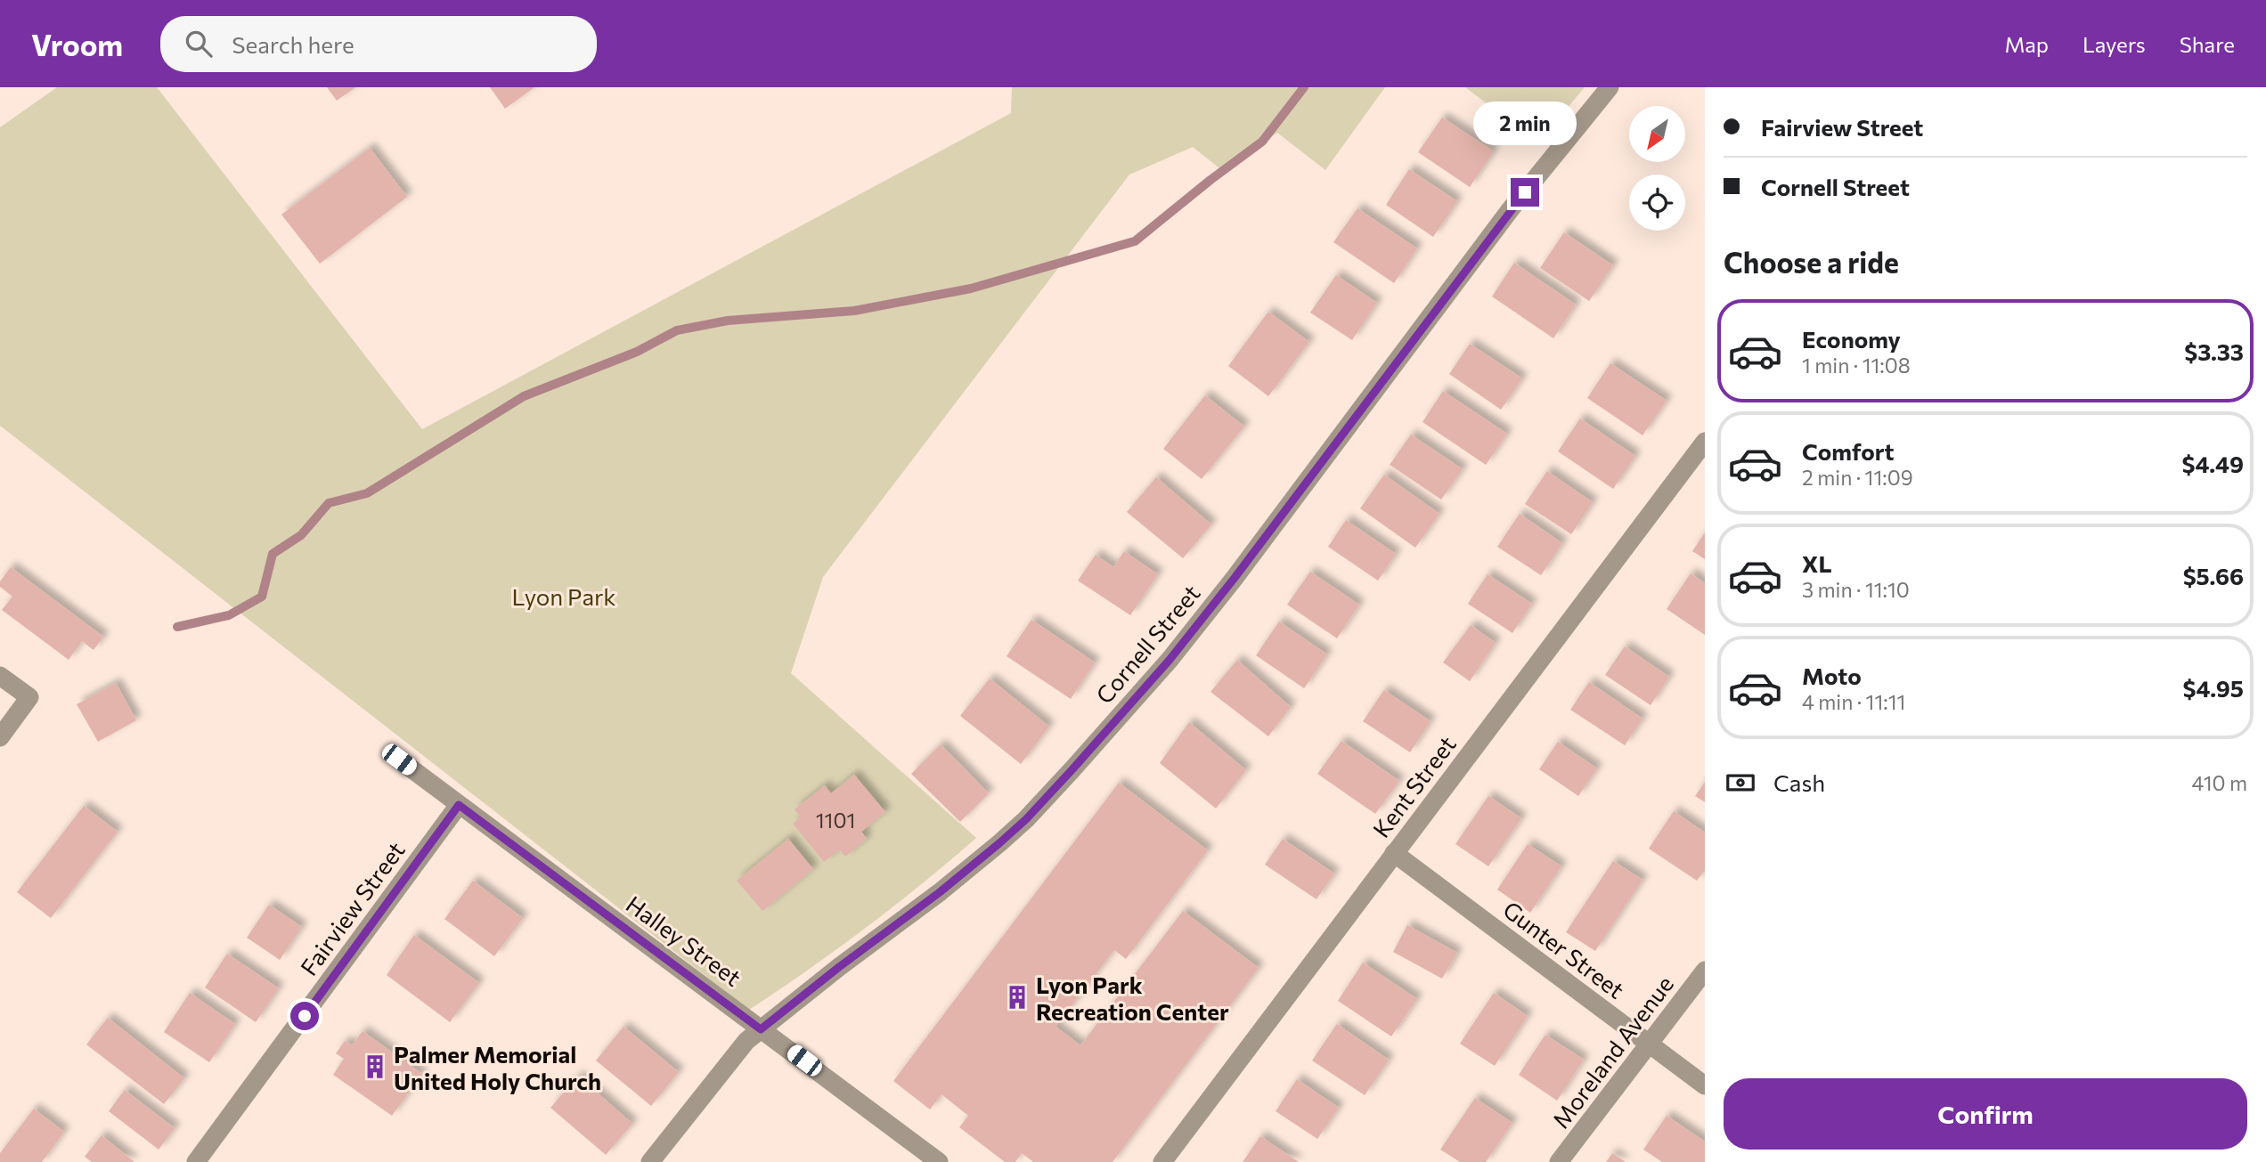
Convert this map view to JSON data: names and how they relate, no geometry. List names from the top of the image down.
{
  "streets": {
    "street": [
      "Cornell Street",
      "Kent Street",
      "Fairview Street",
      "Halley Street",
      "Gunter Street",
      "Moreland Avenue"
    ]
  },
  "crossings": [
    ["Cornell Street", "Halley Street"],
    ["Kent Street", "Gunter Street"],
    ["Fairview Street", "Halley Street"],
    ["Gunter Street", "Moreland Avenue"]
  ],
  "parks": ["Lyon Park"],
  "places": {
    "building": ["Lyon Park Recreation Center", "Palmer Memorial United Holy Church"]
  },
  "house_numbers": ["1101"],
  "north": "bottom left",
  "page": {
    "header": "Vroom",
    "search": "Search here",
    "nav": ["Map", "Layers", "Share"],
    "banner": ["Fairview Street", "Cornell Street"],
    "bubble": "2 min",
    "heading": "Choose a ride",
    "list": [
      {
        "name": "Economy",
        "note": "1 min · 11:08",
        "value": "$3.33"
      },
      {
        "name": "Comfort",
        "note": "2 min · 11:09",
        "value": "$4.49"
      },
      {
        "name": "XL",
        "note": "3 min · 11:10",
        "value": "$5.66"
      },
      {
        "name": "Moto",
        "note": "4 min · 11:11",
        "value": "$4.95"
      }
    ],
    "pay": ["Cash", "410 m"],
    "buttons": "Confirm"
  }
}
